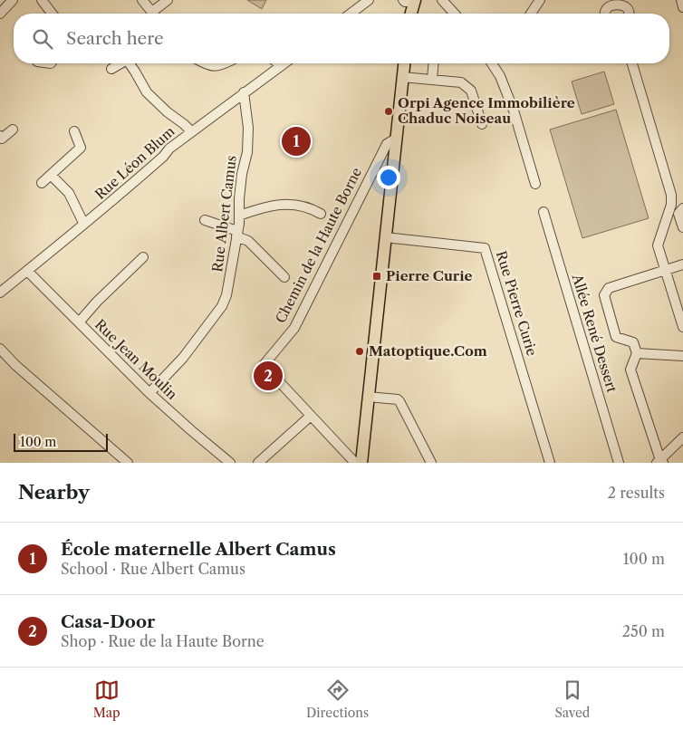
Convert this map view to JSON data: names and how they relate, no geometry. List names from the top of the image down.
{
  "streets": {
    "street": [
      "Rue Léon Blum",
      "Rue Albert Camus",
      "Chemin de la Haute Borne",
      "Rue Pierre Curie",
      "Allée René Dessert",
      "Rue Jean Moulin"
    ]
  },
  "crossings": [
    ["Rue Léon Blum", "Rue Albert Camus"],
    ["Rue Léon Blum", "Rue Jean Moulin"],
    ["Rue Albert Camus", "Rue Jean Moulin"]
  ],
  "places": {
    "other": ["Orpi Agence Immobilière Chaduc Noiseau", "Matoptique.Com"],
    "transit": ["Pierre Curie"]
  },
  "scale_bar": "100 m",
  "page": {
    "search": "Search here",
    "pins": ["1", "2"],
    "scale": "100 m",
    "heading": ["Nearby", "2 results"],
    "list": [
      {
        "mark": "1",
        "name": "École maternelle Albert Camus",
        "note": "School · Rue Albert Camus",
        "value": "100 m"
      },
      {
        "mark": "2",
        "name": "Casa-Door",
        "note": "Shop · Rue de la Haute Borne",
        "value": "250 m"
      }
    ],
    "nav": ["Map", "Directions", "Saved"]
  }
}
